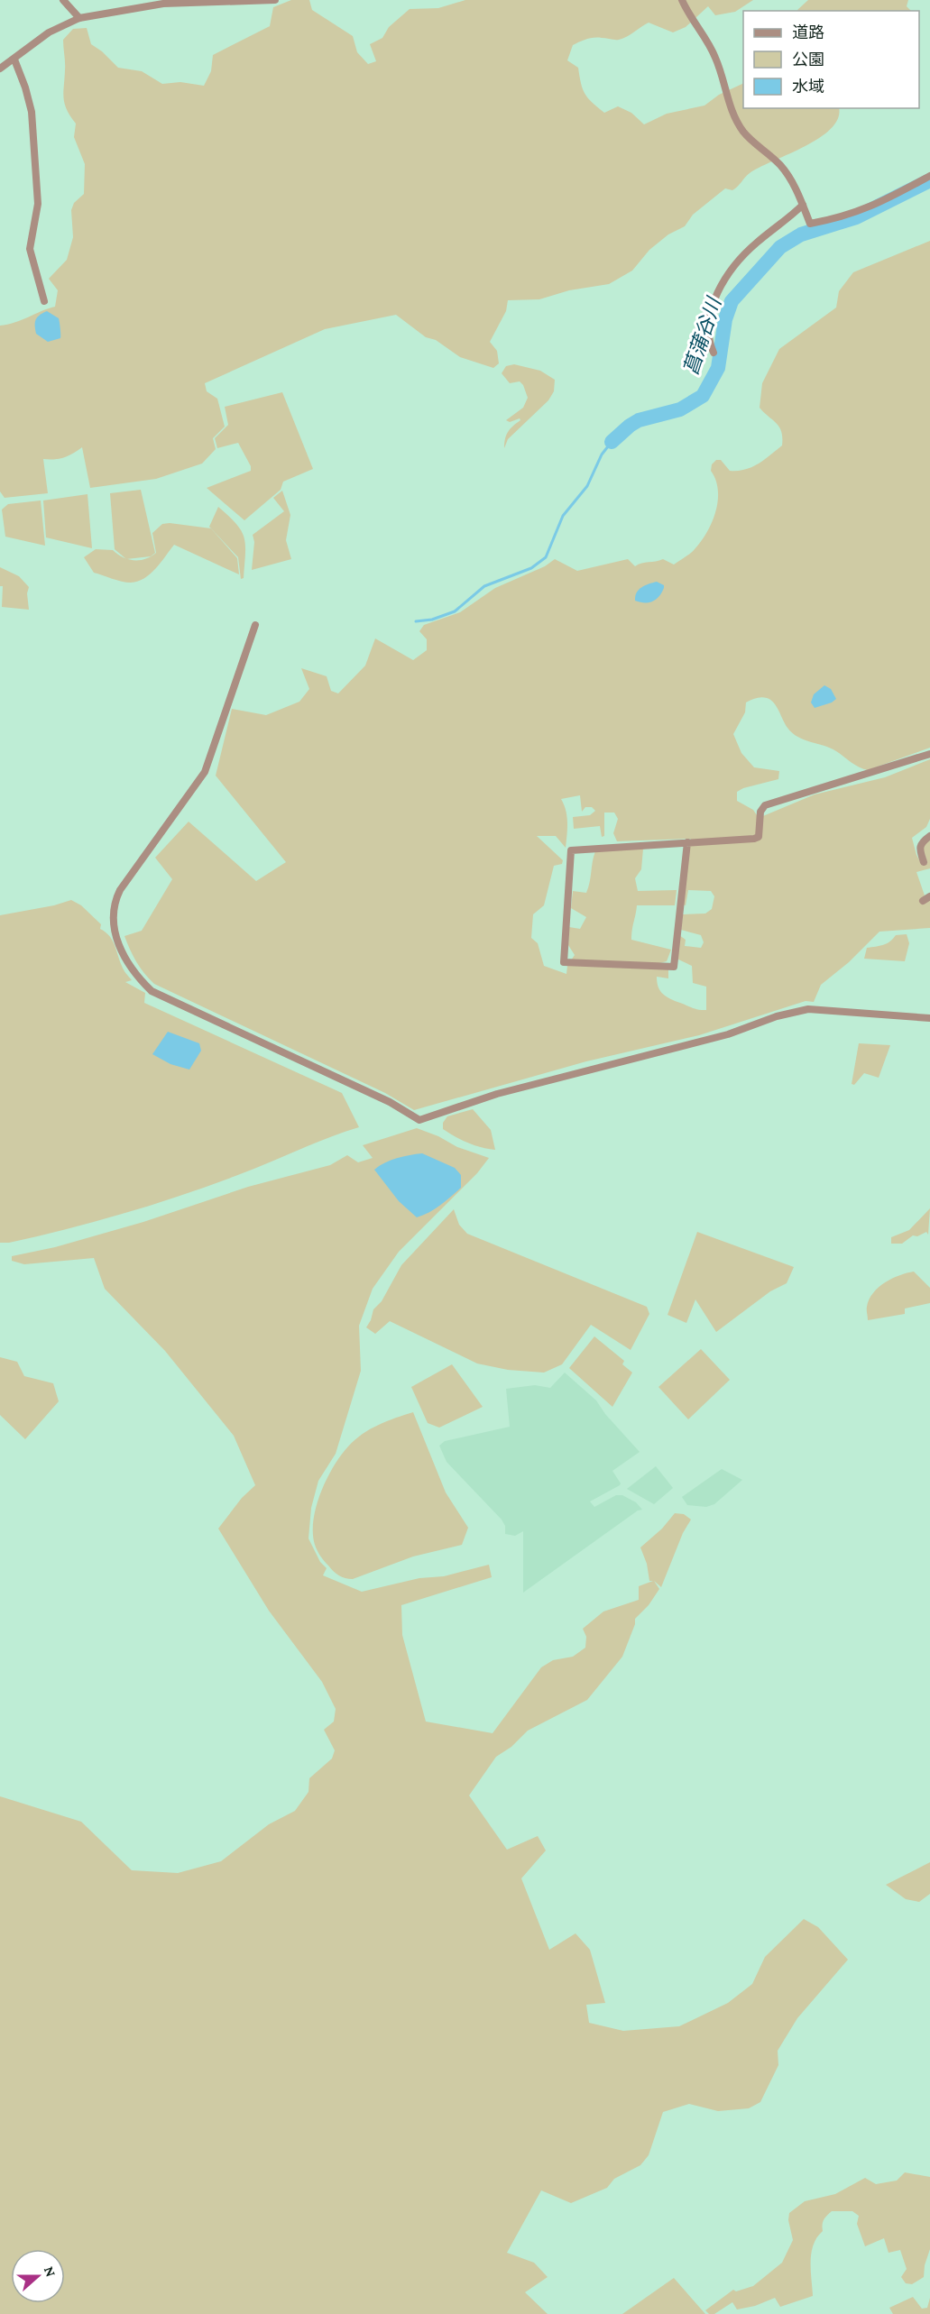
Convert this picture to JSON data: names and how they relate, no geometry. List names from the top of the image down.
{
  "water": ["菖蒲谷川"],
  "legend": ["道路", "公園", "水域"],
  "north": "right"
}
